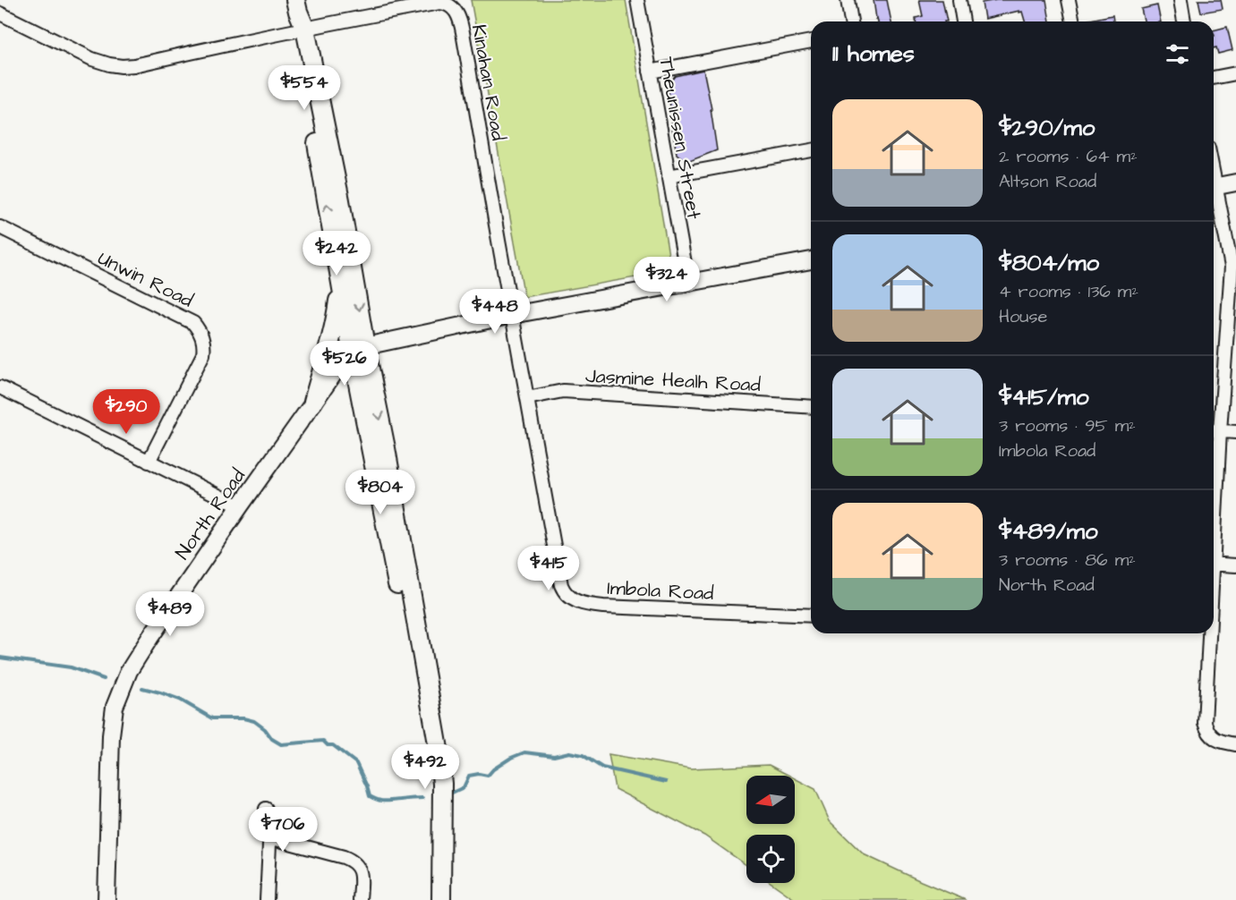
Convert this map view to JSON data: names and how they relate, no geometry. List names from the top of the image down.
{
  "streets": {
    "street": [
      "Kinahan Road",
      "Theunissen Street",
      "Unwin Road",
      "Jasmine Healh Road",
      "North Road",
      "Imbola Road"
    ]
  },
  "crossings": [
    ["Kinahan Road", "Imbola Road"],
    ["Jasmine Healh Road", "Imbola Road"]
  ],
  "north": "left",
  "page": {
    "heading": "11 homes",
    "price": [
      "$554",
      "$242",
      "$324",
      "$448",
      "$526",
      "$290",
      "$804",
      "$415",
      "$489",
      "$492",
      "$706"
    ],
    "list": [
      {
        "name": "$290/mo",
        "note": "2 rooms · 64 m² · Altson Road"
      },
      {
        "name": "$804/mo",
        "note": "4 rooms · 136 m² · House"
      },
      {
        "name": "$415/mo",
        "note": "3 rooms · 95 m² · Imbola Road"
      },
      {
        "name": "$489/mo",
        "note": "3 rooms · 86 m² · North Road"
      }
    ]
  }
}
